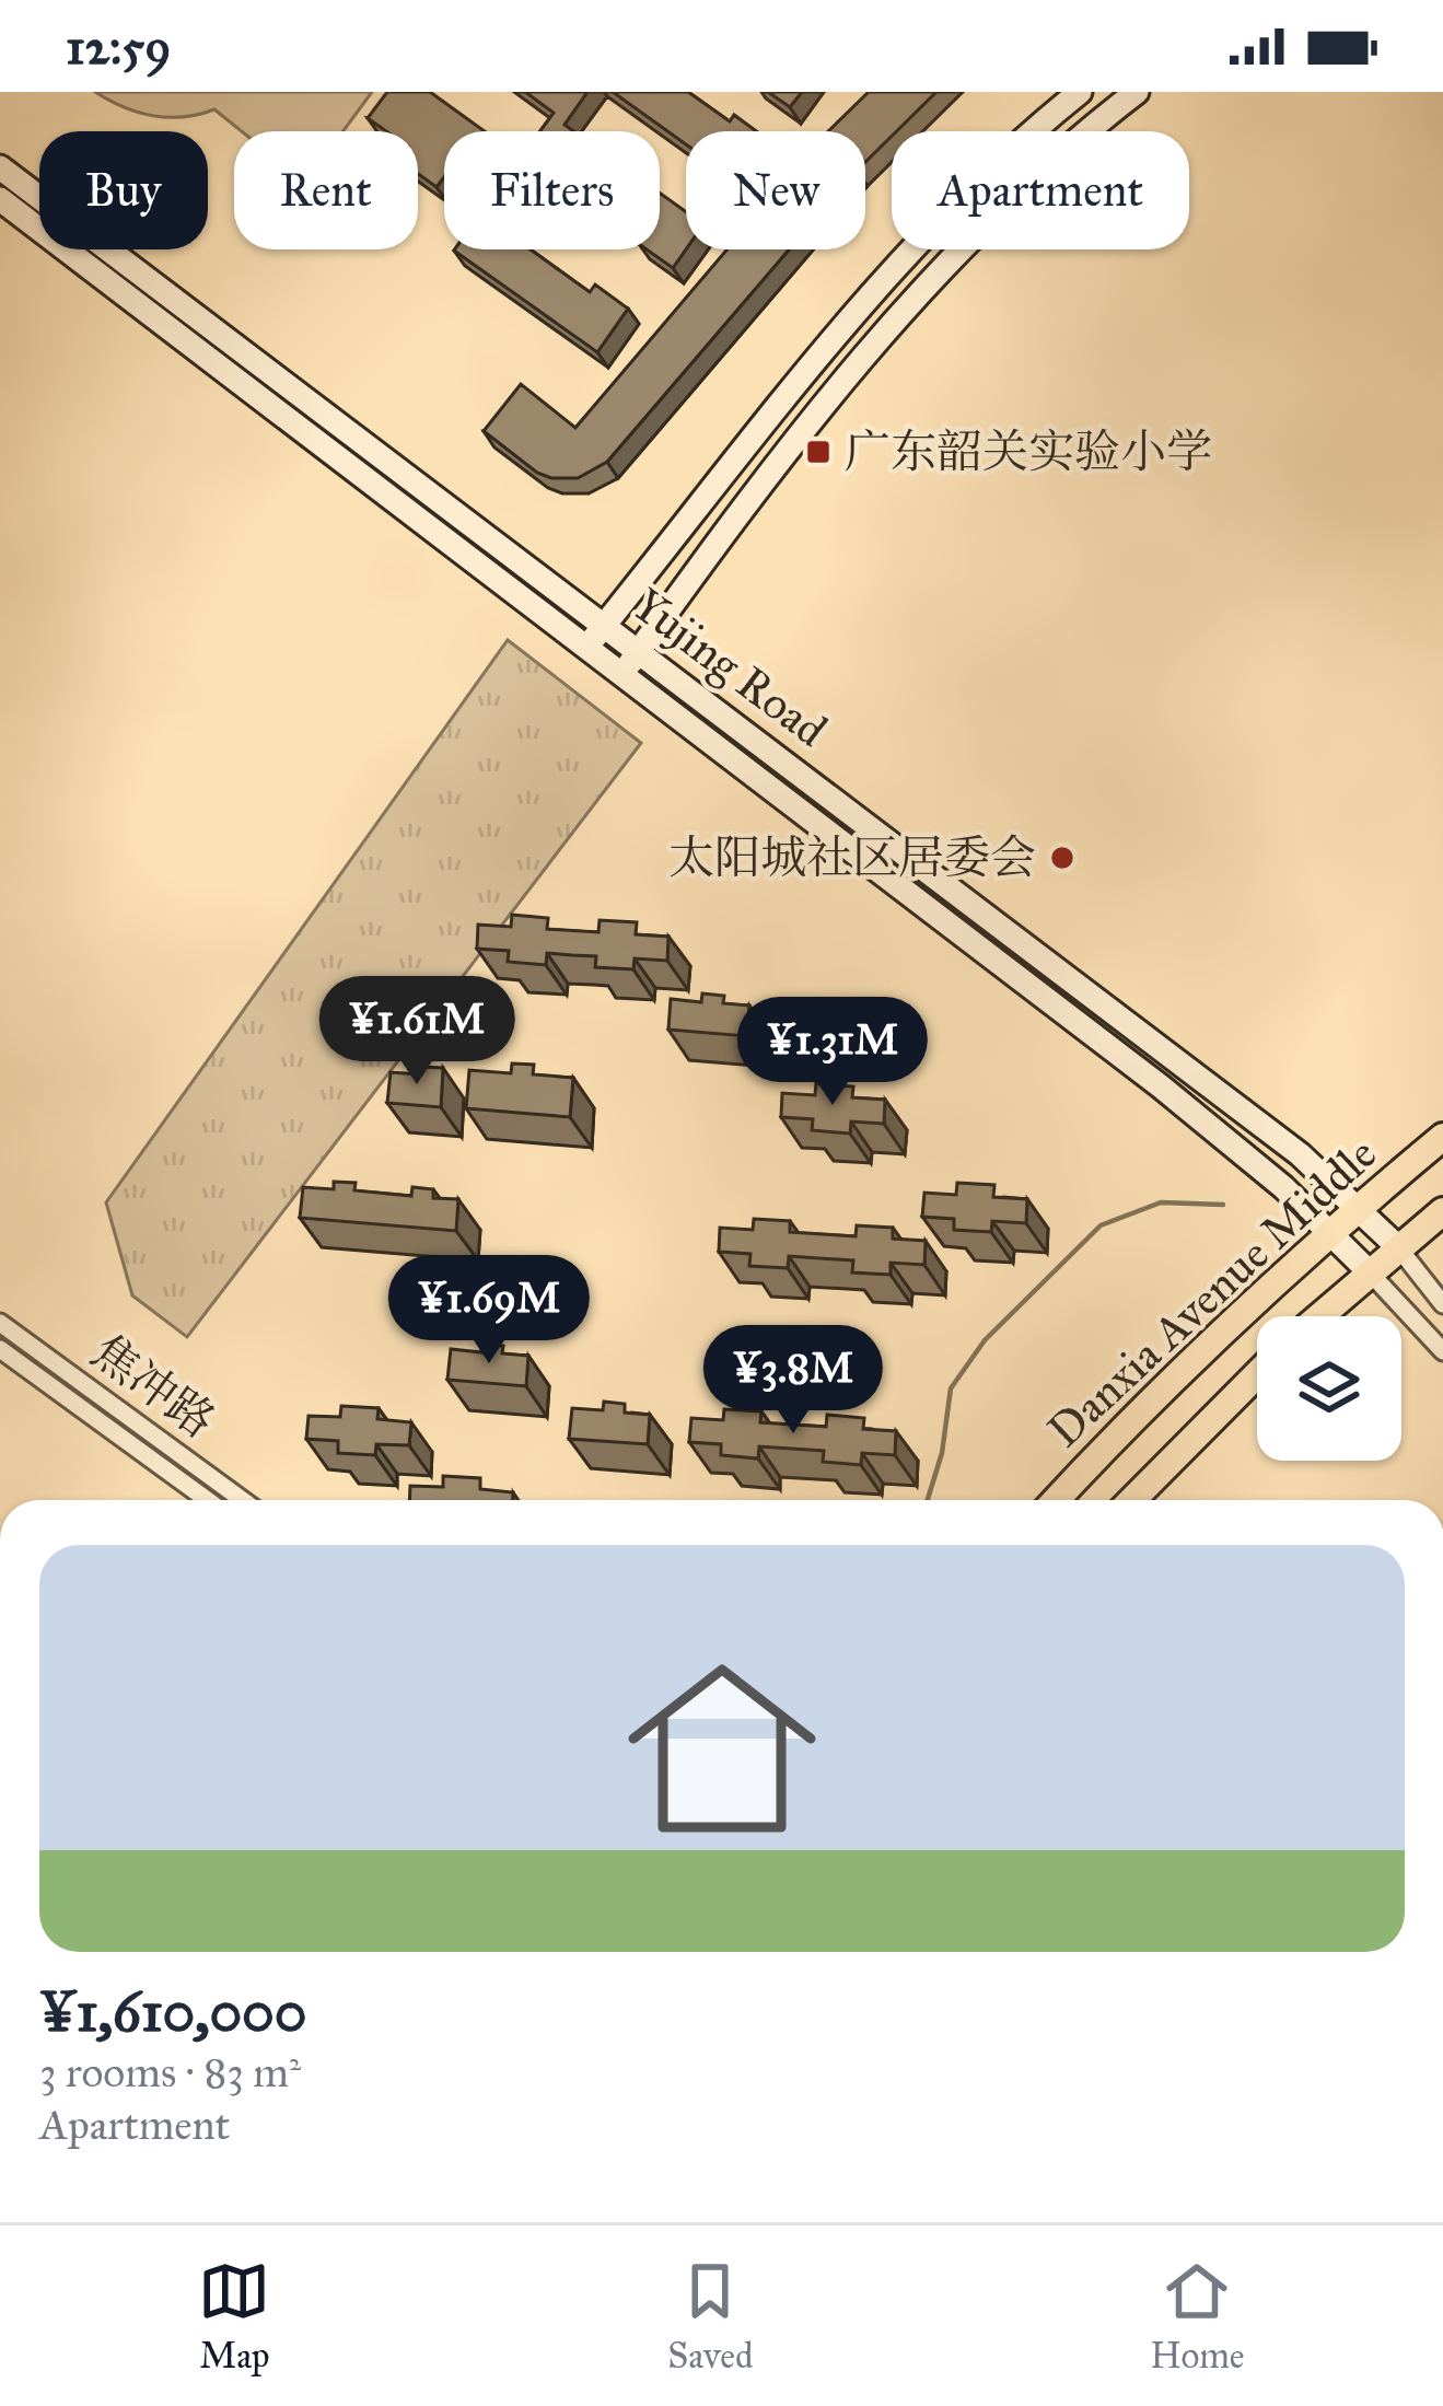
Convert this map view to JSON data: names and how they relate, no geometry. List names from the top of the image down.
{
  "streets": {
    "main road": ["Yujing Road", "Danxia Avenue Middle"],
    "street": ["焦冲路"]
  },
  "crossings": [
    ["Yujing Road", "Danxia Avenue Middle"]
  ],
  "places": {
    "transit": ["广东韶关实验小学"],
    "other": ["太阳城社区居委会"]
  },
  "page": {
    "status": "12:59",
    "chip": [
      "Buy",
      "Rent",
      "Filters",
      "New",
      "Apartment"
    ],
    "price": [
      "¥1.61M",
      "¥1.31M",
      "¥1.69M",
      "¥3.8M"
    ],
    "list": [
      {
        "name": "¥1,610,000",
        "note": "3 rooms · 83 m² · Apartment"
      }
    ],
    "tabs": ["Map", "Saved", "Home"]
  }
}
